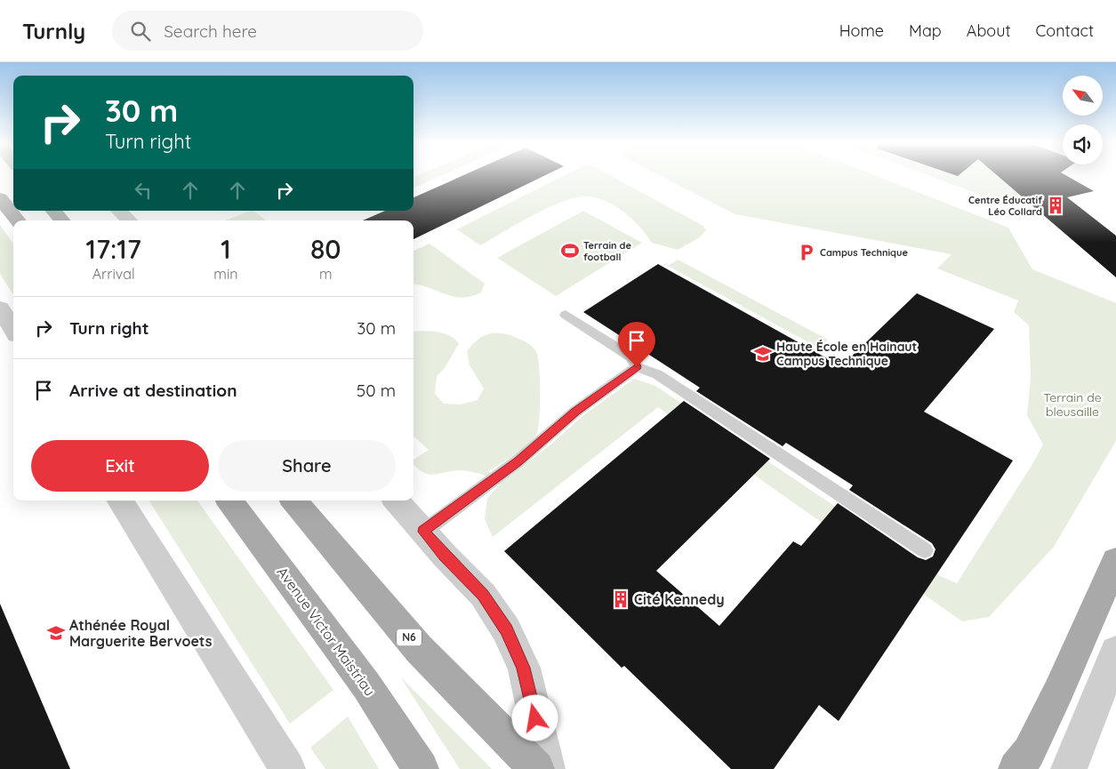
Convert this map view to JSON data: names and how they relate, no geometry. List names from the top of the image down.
{
  "streets": {
    "main road": ["Avenue Victor Maistriau", "N6"]
  },
  "parks": ["Terrain de bleusaille"],
  "places": {
    "building": ["Centre Éducatif Léo Collard", "Cité Kennedy"],
    "sports": ["Terrain de football"],
    "parking": ["Campus Technique"],
    "school or university": ["Haute École en Hainaut Campus Technique", "Athénée Royal Marguerite Bervoets"]
  },
  "north": "top left",
  "page": {
    "header": "Turnly",
    "search": "Search here",
    "nav": [
      "Home",
      "Map",
      "About",
      "Contact"
    ],
    "turn": ["30 m", "Turn right"],
    "eta": [
      "17:17",
      "Arrival",
      "1",
      "min",
      "80",
      "m"
    ],
    "list": [
      {
        "name": "Turn right",
        "value": "30 m"
      },
      {
        "name": "Arrive at destination",
        "value": "50 m"
      }
    ],
    "buttons": ["Exit", "Share"]
  }
}
